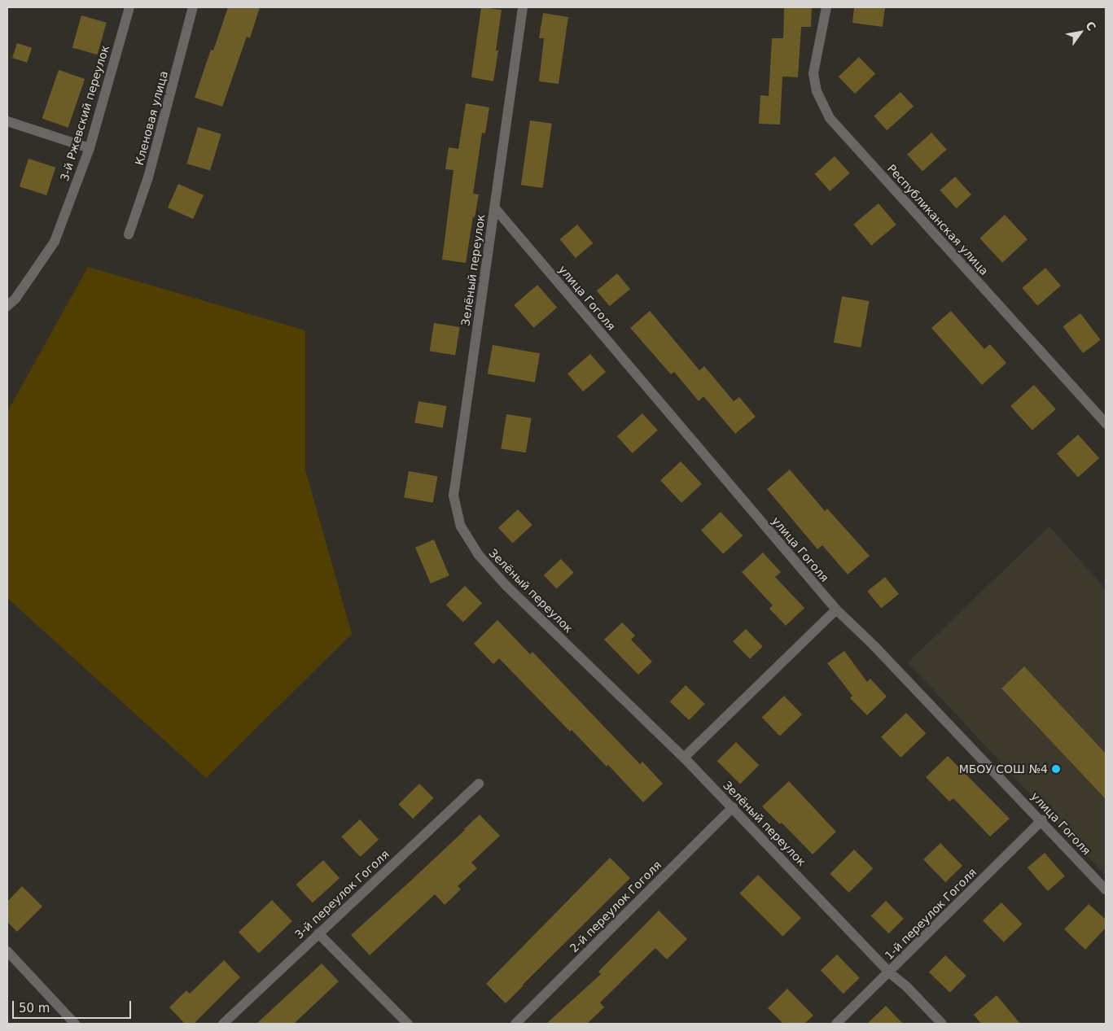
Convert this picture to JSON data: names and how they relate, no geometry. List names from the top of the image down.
{
  "streets": {
    "street": [
      "3-й Ржевский переулок",
      "Кленовая улица",
      "Республиканская улица",
      "Зелёный переулок",
      "улица Гоголя",
      "3-й переулок Гоголя",
      "2-й переулок Гоголя",
      "1-й переулок Гоголя"
    ]
  },
  "crossings": [
    ["Зелёный переулок", "улица Гоголя"],
    ["Зелёный переулок", "2-й переулок Гоголя"],
    ["Зелёный переулок", "1-й переулок Гоголя"],
    ["улица Гоголя", "1-й переулок Гоголя"]
  ],
  "places": ["МБОУ СОШ №4"],
  "scale_bar": "50 m",
  "north": "top right"
}
